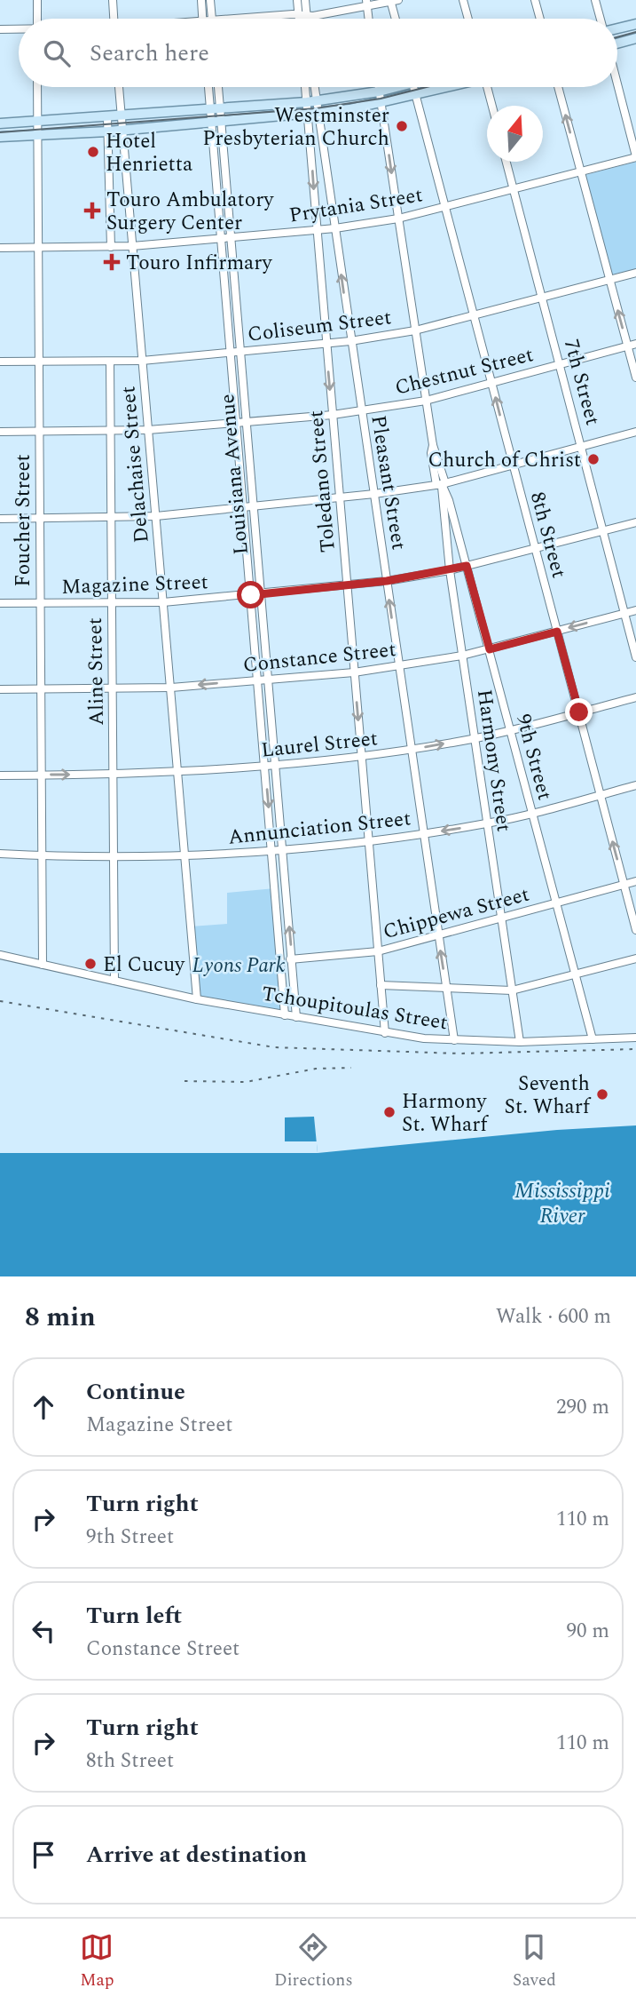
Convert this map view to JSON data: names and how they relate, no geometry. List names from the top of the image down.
{
  "streets": {
    "street": [
      "Prytania Street",
      "Coliseum Street",
      "Chestnut Street",
      "7th Street",
      "Delachaise Street",
      "Louisiana Avenue",
      "Toledano Street",
      "Pleasant Street",
      "Foucher Street",
      "8th Street",
      "Magazine Street",
      "Constance Street",
      "Aline Street",
      "Laurel Street",
      "9th Street",
      "Harmony Street",
      "Annunciation Street",
      "Chippewa Street",
      "Tchoupitoulas Street"
    ]
  },
  "crossings": [
    ["Prytania Street", "7th Street"],
    ["Prytania Street", "Delachaise Street"],
    ["Prytania Street", "Louisiana Avenue"],
    ["Prytania Street", "Toledano Street"],
    ["Prytania Street", "Pleasant Street"],
    ["Prytania Street", "Foucher Street"],
    ["Prytania Street", "8th Street"],
    ["Prytania Street", "Harmony Street"],
    ["Coliseum Street", "7th Street"],
    ["Coliseum Street", "Delachaise Street"],
    ["Coliseum Street", "Louisiana Avenue"],
    ["Coliseum Street", "Toledano Street"],
    ["Coliseum Street", "Pleasant Street"],
    ["Coliseum Street", "Foucher Street"],
    ["Coliseum Street", "8th Street"],
    ["Coliseum Street", "Aline Street"],
    ["Coliseum Street", "Harmony Street"],
    ["Chestnut Street", "7th Street"],
    ["Chestnut Street", "Delachaise Street"],
    ["Chestnut Street", "Louisiana Avenue"],
    ["Chestnut Street", "Toledano Street"],
    ["Chestnut Street", "Pleasant Street"],
    ["Chestnut Street", "Foucher Street"],
    ["Chestnut Street", "8th Street"],
    ["Chestnut Street", "Aline Street"],
    ["Chestnut Street", "Harmony Street"],
    ["7th Street", "Magazine Street"],
    ["7th Street", "Constance Street"],
    ["Delachaise Street", "Magazine Street"],
    ["Delachaise Street", "Constance Street"],
    ["Delachaise Street", "Laurel Street"],
    ["Delachaise Street", "Annunciation Street"],
    ["Delachaise Street", "Tchoupitoulas Street"],
    ["Louisiana Avenue", "Magazine Street"],
    ["Louisiana Avenue", "Constance Street"],
    ["Louisiana Avenue", "Laurel Street"],
    ["Louisiana Avenue", "Annunciation Street"],
    ["Louisiana Avenue", "Chippewa Street"],
    ["Louisiana Avenue", "Tchoupitoulas Street"],
    ["Toledano Street", "Pleasant Street"],
    ["Toledano Street", "Magazine Street"],
    ["Toledano Street", "Constance Street"],
    ["Toledano Street", "Laurel Street"],
    ["Toledano Street", "Annunciation Street"],
    ["Toledano Street", "Chippewa Street"],
    ["Toledano Street", "Tchoupitoulas Street"],
    ["Pleasant Street", "Magazine Street"],
    ["Pleasant Street", "Constance Street"],
    ["Pleasant Street", "Laurel Street"],
    ["Pleasant Street", "Annunciation Street"],
    ["Pleasant Street", "Chippewa Street"],
    ["Pleasant Street", "Tchoupitoulas Street"],
    ["Foucher Street", "Magazine Street"],
    ["Foucher Street", "Constance Street"],
    ["Foucher Street", "Laurel Street"],
    ["Foucher Street", "Annunciation Street"],
    ["Foucher Street", "Tchoupitoulas Street"],
    ["8th Street", "Magazine Street"],
    ["8th Street", "Constance Street"],
    ["8th Street", "Laurel Street"],
    ["8th Street", "Annunciation Street"],
    ["8th Street", "Chippewa Street"],
    ["Magazine Street", "Aline Street"],
    ["Magazine Street", "9th Street"],
    ["Magazine Street", "Harmony Street"],
    ["Constance Street", "Aline Street"],
    ["Constance Street", "9th Street"],
    ["Constance Street", "Harmony Street"],
    ["Aline Street", "Laurel Street"],
    ["Aline Street", "Annunciation Street"],
    ["Aline Street", "Tchoupitoulas Street"],
    ["Laurel Street", "9th Street"],
    ["Laurel Street", "Harmony Street"],
    ["9th Street", "Harmony Street"],
    ["9th Street", "Annunciation Street"],
    ["9th Street", "Chippewa Street"],
    ["9th Street", "Tchoupitoulas Street"],
    ["Harmony Street", "Annunciation Street"],
    ["Harmony Street", "Chippewa Street"],
    ["Harmony Street", "Tchoupitoulas Street"]
  ],
  "water": ["Mississippi River"],
  "parks": ["Lyons Park"],
  "places": {
    "other": [
      "Westminster Presbyterian Church",
      "Hotel Henrietta",
      "Church of Christ",
      "El Cucuy",
      "Seventh St. Wharf",
      "Harmony St. Wharf"
    ],
    "health": ["Touro Ambulatory Surgery Center", "Touro Infirmary"]
  },
  "north": "top",
  "page": {
    "search": "Search here",
    "heading": ["8 min", "Walk · 600 m"],
    "list": [
      ["Continue", "Magazine Street", "290 m"],
      ["Turn right", "9th Street", "110 m"],
      ["Turn left", "Constance Street", "90 m"],
      ["Turn right", "8th Street", "110 m"],
      "Arrive at destination"
    ],
    "nav": ["Map", "Directions", "Saved"]
  }
}
